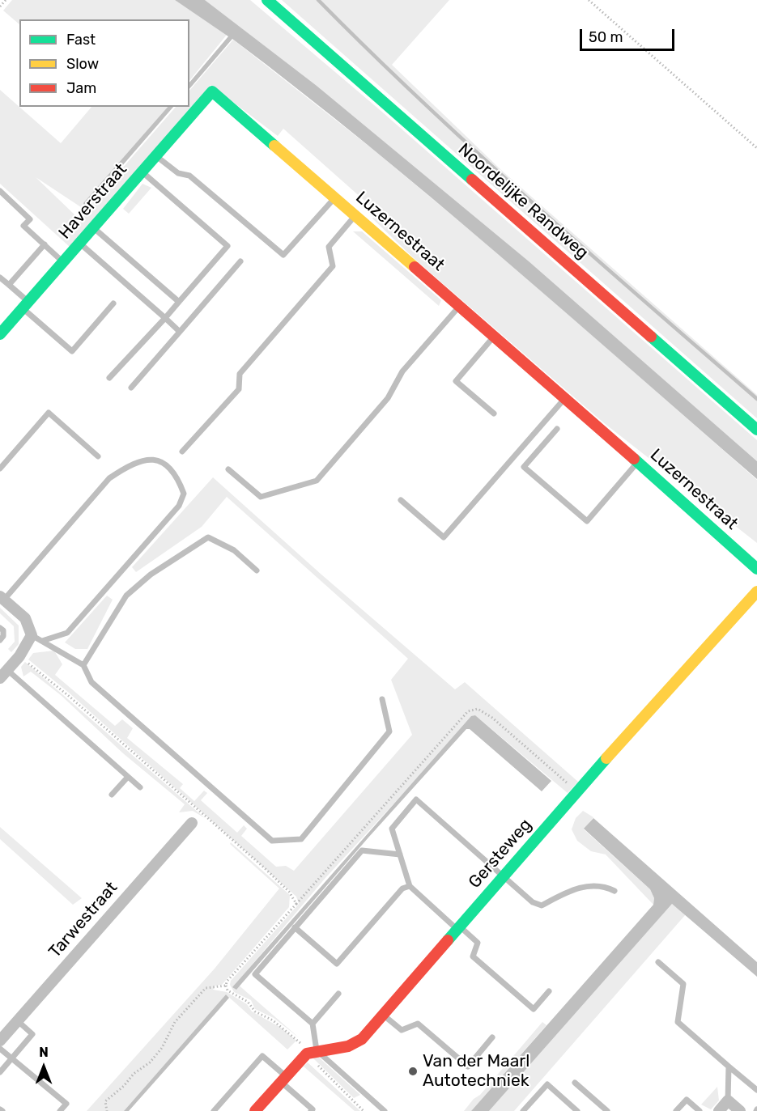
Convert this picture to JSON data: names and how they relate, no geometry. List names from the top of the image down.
{
  "streets": {
    "street": [
      "Haverstraat",
      "Noordelijke Randweg",
      "Luzernestraat",
      "Gersteweg",
      "Tarwestraat"
    ]
  },
  "crossings": [
    ["Haverstraat", "Luzernestraat"]
  ],
  "places": ["Van der Maarl Autotechniek"],
  "legend": ["Fast", "Slow", "Jam"],
  "scale_bar": "50 m",
  "north": "top"
}
